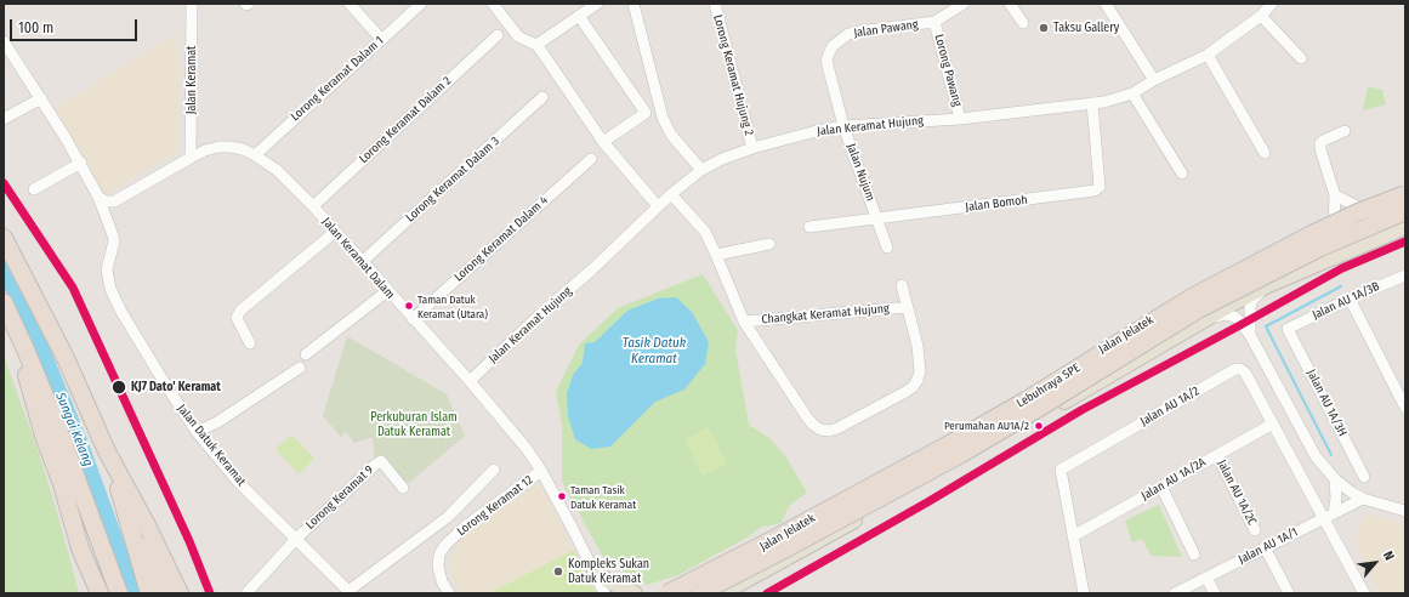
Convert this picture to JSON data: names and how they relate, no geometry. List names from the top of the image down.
{
  "streets": {
    "highway": ["Lebuhraya SPE"],
    "main road": ["Jalan Jelatek"],
    "street": [
      "Jalan Pawang",
      "Lorong Pawang",
      "Lorong Keramat Hujung 2",
      "Lorong Keramat Dalam 1",
      "Jalan Keramat",
      "Lorong Keramat Dalam 2",
      "Jalan Keramat Hujung",
      "Jalan Nujum",
      "Lorong Keramat Dalam 3",
      "Jalan Bomoh",
      "Lorong Keramat Dalam 4",
      "Jalan Keramat Dalam",
      "Jalan AU 1A/3B",
      "Changkat Keramat Hujung",
      "Jalan AU 1A/3H",
      "Jalan AU 1A/2",
      "Jalan Datuk Keramat",
      "Jalan AU 1A/2A",
      "Jalan AU 1A/2C",
      "Lorong Keramat 9",
      "Lorong Keramat 12",
      "Jalan AU 1A/1"
    ]
  },
  "crossings": [
    ["Jalan Pawang", "Lorong Pawang"],
    ["Jalan Pawang", "Jalan Keramat Hujung"],
    ["Jalan Pawang", "Jalan Nujum"],
    ["Lorong Pawang", "Jalan Keramat Hujung"],
    ["Lorong Keramat Hujung 2", "Jalan Keramat Hujung"],
    ["Lorong Keramat Dalam 1", "Jalan Keramat Dalam"],
    ["Jalan Keramat", "Jalan Keramat Dalam"],
    ["Lorong Keramat Dalam 2", "Jalan Keramat Dalam"],
    ["Jalan Keramat Hujung", "Jalan Nujum"],
    ["Jalan Keramat Hujung", "Jalan Bomoh"],
    ["Jalan Keramat Hujung", "Jalan Keramat Dalam"],
    ["Jalan Nujum", "Jalan Bomoh"],
    ["Lorong Keramat Dalam 3", "Jalan Keramat Dalam"],
    ["Lorong Keramat Dalam 4", "Jalan Keramat Dalam"],
    ["Jalan Keramat Dalam", "Lorong Keramat 12"],
    ["Jalan AU 1A/3B", "Jalan AU 1A/3H"],
    ["Jalan Jelatek", "Lebuhraya SPE"],
    ["Jalan AU 1A/2", "Jalan AU 1A/2A"],
    ["Jalan AU 1A/2", "Jalan AU 1A/1"],
    ["Jalan Datuk Keramat", "Lorong Keramat 9"],
    ["Jalan AU 1A/2A", "Jalan AU 1A/2C"]
  ],
  "water": ["Tasik Datuk Keramat", "Sungai Kelang"],
  "parks": ["Perkuburan Islam Datuk Keramat"],
  "places": [
    "Taksu Gallery",
    "Taman Datuk Keramat (Utara)",
    "KJ7 Dato' Keramat",
    "Perumahan AU1A/2",
    "Taman Tasik Datuk Keramat",
    "Kompleks Sukan Datuk Keramat"
  ],
  "scale_bar": "100 m",
  "north": "top right"
}
